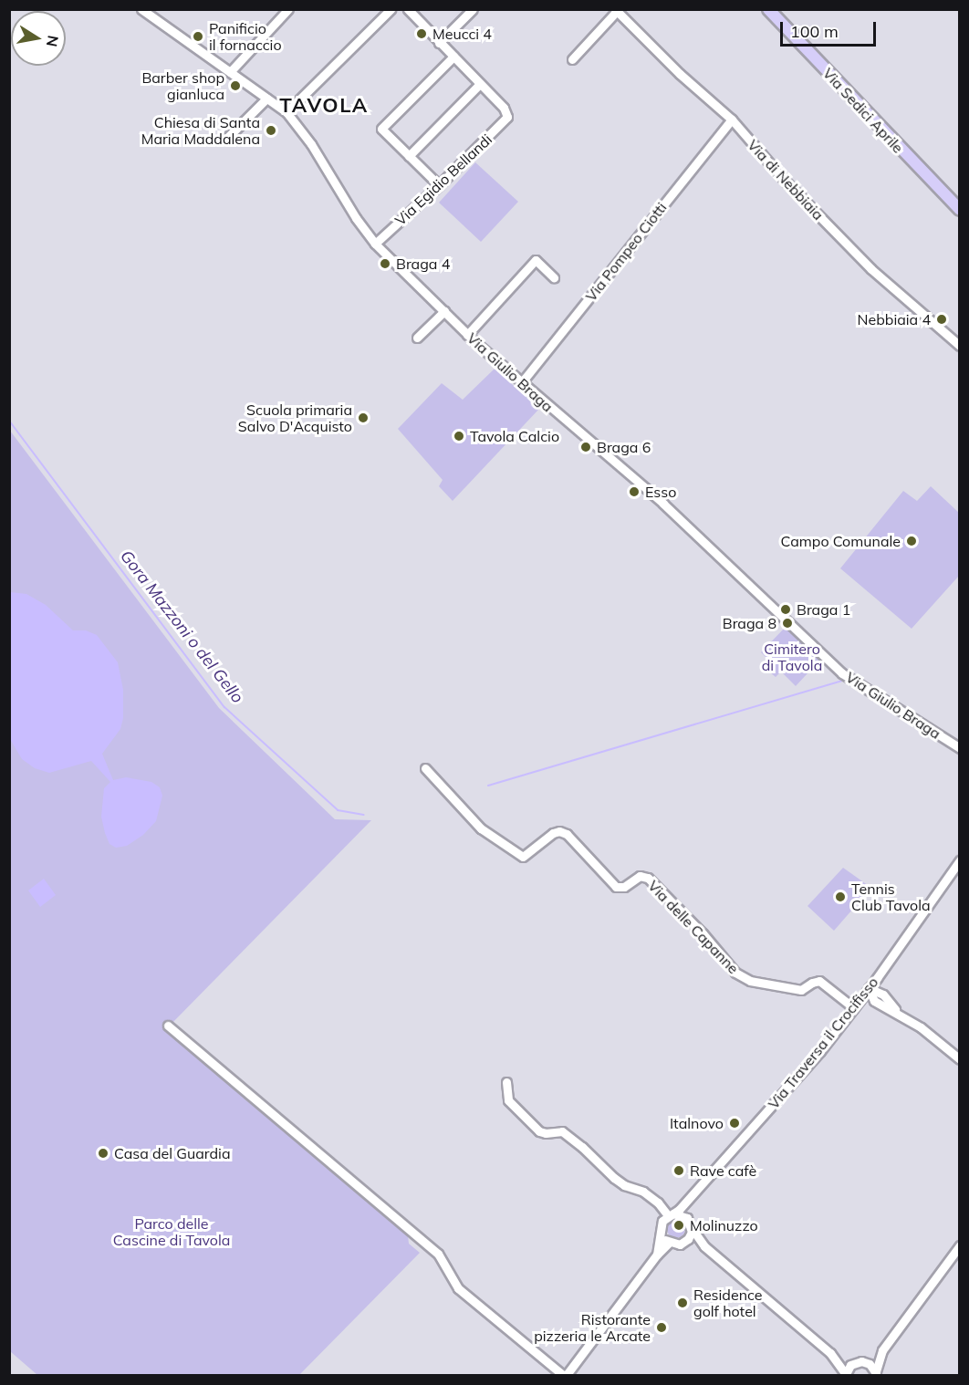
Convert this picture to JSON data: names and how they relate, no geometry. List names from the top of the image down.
{
  "streets": {
    "main road": ["Via Sedici Aprile"],
    "street": [
      "Via Egidio Bellandi",
      "Via di Nebbiaia",
      "Via Pompeo Ciotti",
      "Via Giulio Braga",
      "Via delle Capanne",
      "Via Traversa il Crocifisso"
    ]
  },
  "crossings": [
    ["Via Egidio Bellandi", "Via Giulio Braga"],
    ["Via di Nebbiaia", "Via Pompeo Ciotti"],
    ["Via Pompeo Ciotti", "Via Giulio Braga"],
    ["Via delle Capanne", "Via Traversa il Crocifisso"]
  ],
  "districts": ["TAVOLA"],
  "water": ["Gora Mazzoni o del Gello"],
  "parks": ["Cimitero di Tavola", "Parco delle Cascine di Tavola"],
  "places": [
    "Meucci 4",
    "Panificio il fornaccio",
    "Barber shop gianluca",
    "Chiesa di Santa Maria Maddalena",
    "Braga 4",
    "Nebbiaia 4",
    "Scuola primaria Salvo D'Acquisto",
    "Tavola Calcio",
    "Braga 6",
    "Esso",
    "Campo Comunale",
    "Braga 1",
    "Braga 8",
    "Tennis Club Tavola",
    "Italnovo",
    "Casa del Guardia",
    "Rave cafè",
    "Molinuzzo",
    "Residence golf hotel",
    "Ristorante pizzeria le Arcate"
  ],
  "scale_bar": "100 m",
  "north": "right"
}
